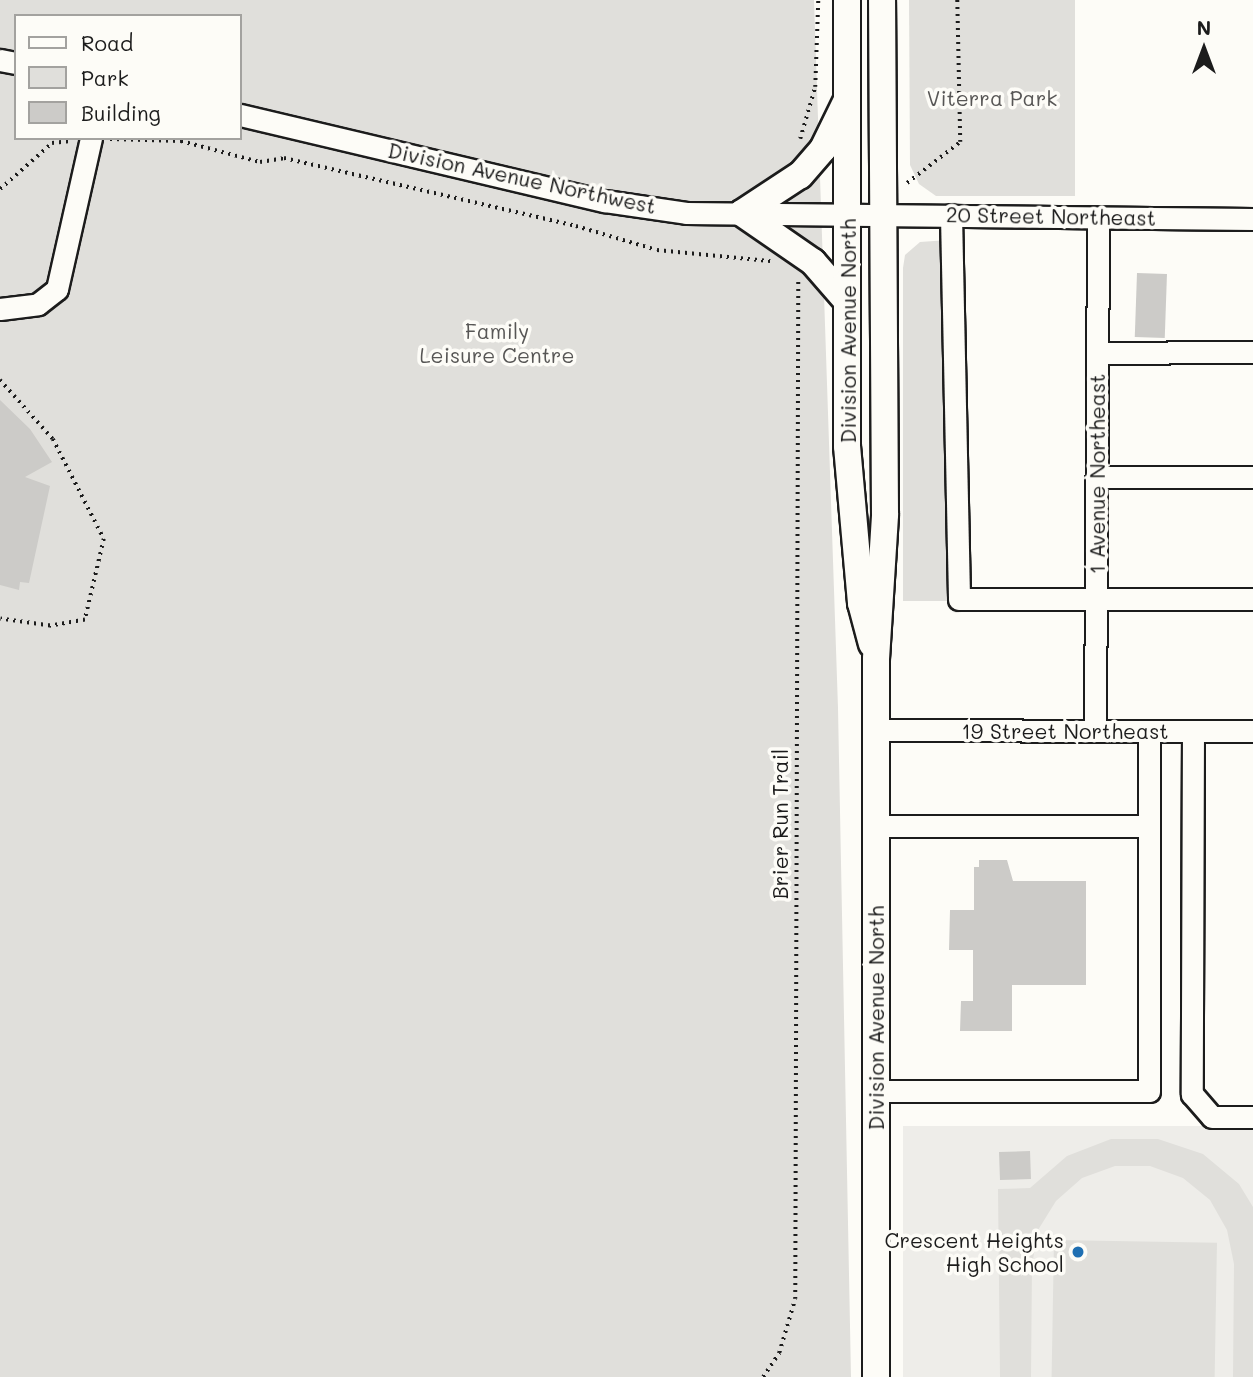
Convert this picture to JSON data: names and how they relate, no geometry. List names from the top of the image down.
{
  "streets": {
    "main road": ["Division Avenue North"],
    "street": [
      "Division Avenue Northwest",
      "20 Street Northeast",
      "1 Avenue Northeast",
      "19 Street Northeast"
    ],
    "path": ["Brier Run Trail"]
  },
  "crossings": [
    ["Division Avenue Northwest", "20 Street Northeast"],
    ["Division Avenue Northwest", "Division Avenue North"],
    ["20 Street Northeast", "Division Avenue North"],
    ["20 Street Northeast", "1 Avenue Northeast"],
    ["Division Avenue North", "19 Street Northeast"],
    ["1 Avenue Northeast", "19 Street Northeast"]
  ],
  "parks": ["Viterra Park", "Family Leisure Centre"],
  "places": ["Crescent Heights High School"],
  "legend": ["Road", "Park", "Building"],
  "north": "top"
}
